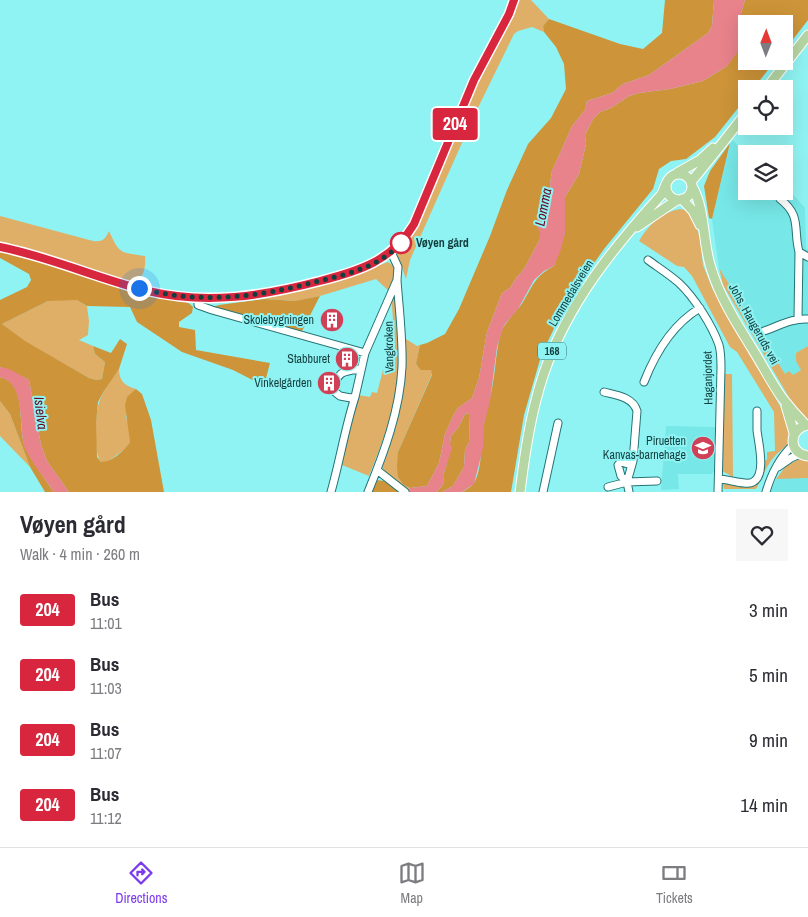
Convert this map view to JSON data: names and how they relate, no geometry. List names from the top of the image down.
{
  "streets": {
    "main road": ["Lommedalsveien", "Johs. Haugeruds vei", "168"],
    "street": ["Vangkroken", "Haganjordet"]
  },
  "crossings": [
    ["Lommedalsveien", "Johs. Haugeruds vei"],
    ["Lommedalsveien", "168"],
    ["Johs. Haugeruds vei", "168"]
  ],
  "water": ["Lomma", "Isielva"],
  "places": {
    "other": ["Vøyen gård"],
    "building": ["Skolebygningen", "Stabburet", "Vinkelgården"],
    "school or university": ["Piruetten Kanvas-barnehage"]
  },
  "lines": ["bus line 204"],
  "north": "top",
  "page": {
    "on_map": "204",
    "heading": ["Vøyen gård", "Walk · 4 min · 260 m"],
    "list": [
      {
        "mark": "204",
        "name": "Bus",
        "note": "11:01",
        "value": "3 min"
      },
      {
        "mark": "204",
        "name": "Bus",
        "note": "11:03",
        "value": "5 min"
      },
      {
        "mark": "204",
        "name": "Bus",
        "note": "11:07",
        "value": "9 min"
      },
      {
        "mark": "204",
        "name": "Bus",
        "note": "11:12",
        "value": "14 min"
      }
    ],
    "tabs": ["Directions", "Map", "Tickets"]
  }
}
